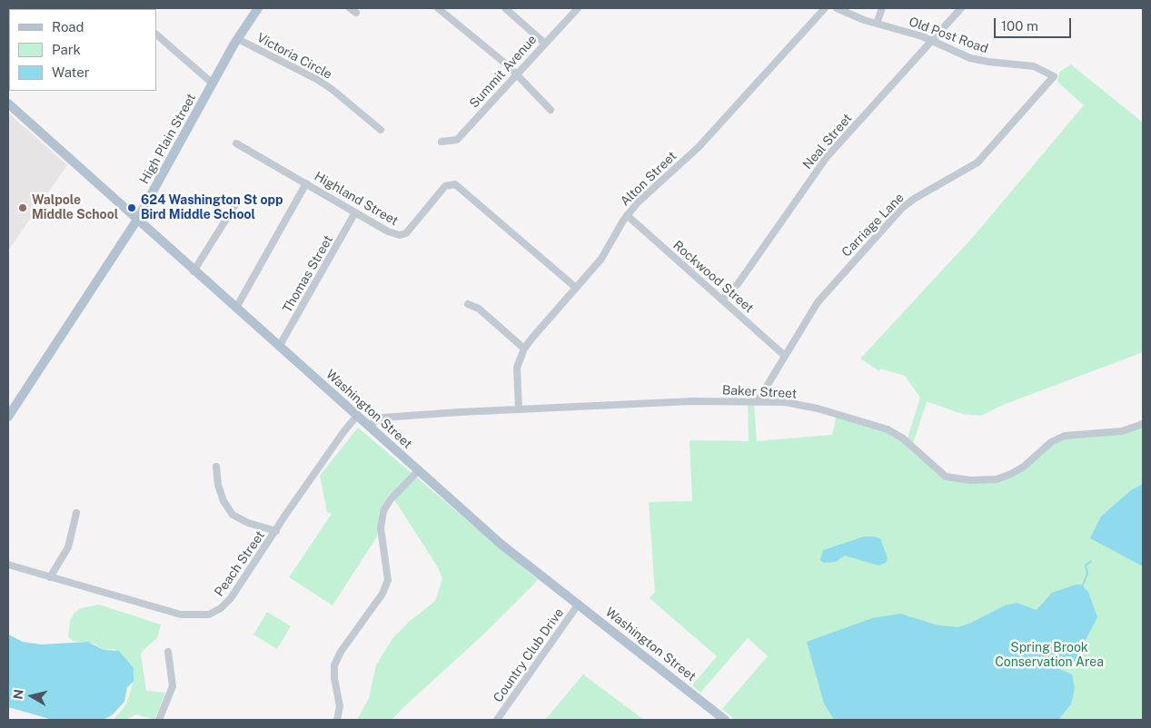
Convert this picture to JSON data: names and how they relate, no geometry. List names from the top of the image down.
{
  "streets": {
    "main road": ["High Plain Street", "Washington Street"],
    "street": [
      "Old Post Road",
      "Victoria Circle",
      "Summit Avenue",
      "Neal Street",
      "Alton Street",
      "Highland Street",
      "Carriage Lane",
      "Thomas Street",
      "Rockwood Street",
      "Baker Street",
      "Peach Street",
      "Country Club Drive"
    ]
  },
  "crossings": [
    ["Old Post Road", "Neal Street"],
    ["Old Post Road", "Carriage Lane"],
    ["Victoria Circle", "High Plain Street"],
    ["High Plain Street", "Washington Street"],
    ["Neal Street", "Rockwood Street"],
    ["Alton Street", "Highland Street"],
    ["Alton Street", "Rockwood Street"],
    ["Alton Street", "Baker Street"],
    ["Highland Street", "Thomas Street"],
    ["Carriage Lane", "Rockwood Street"],
    ["Carriage Lane", "Baker Street"],
    ["Thomas Street", "Washington Street"],
    ["Baker Street", "Washington Street"],
    ["Washington Street", "Peach Street"],
    ["Washington Street", "Country Club Drive"]
  ],
  "parks": ["Spring Brook Conservation Area"],
  "places": ["Walpole Middle School", "624 Washington St opp Bird Middle School"],
  "legend": ["Road", "Park", "Water"],
  "scale_bar": "100 m",
  "north": "left"
}
